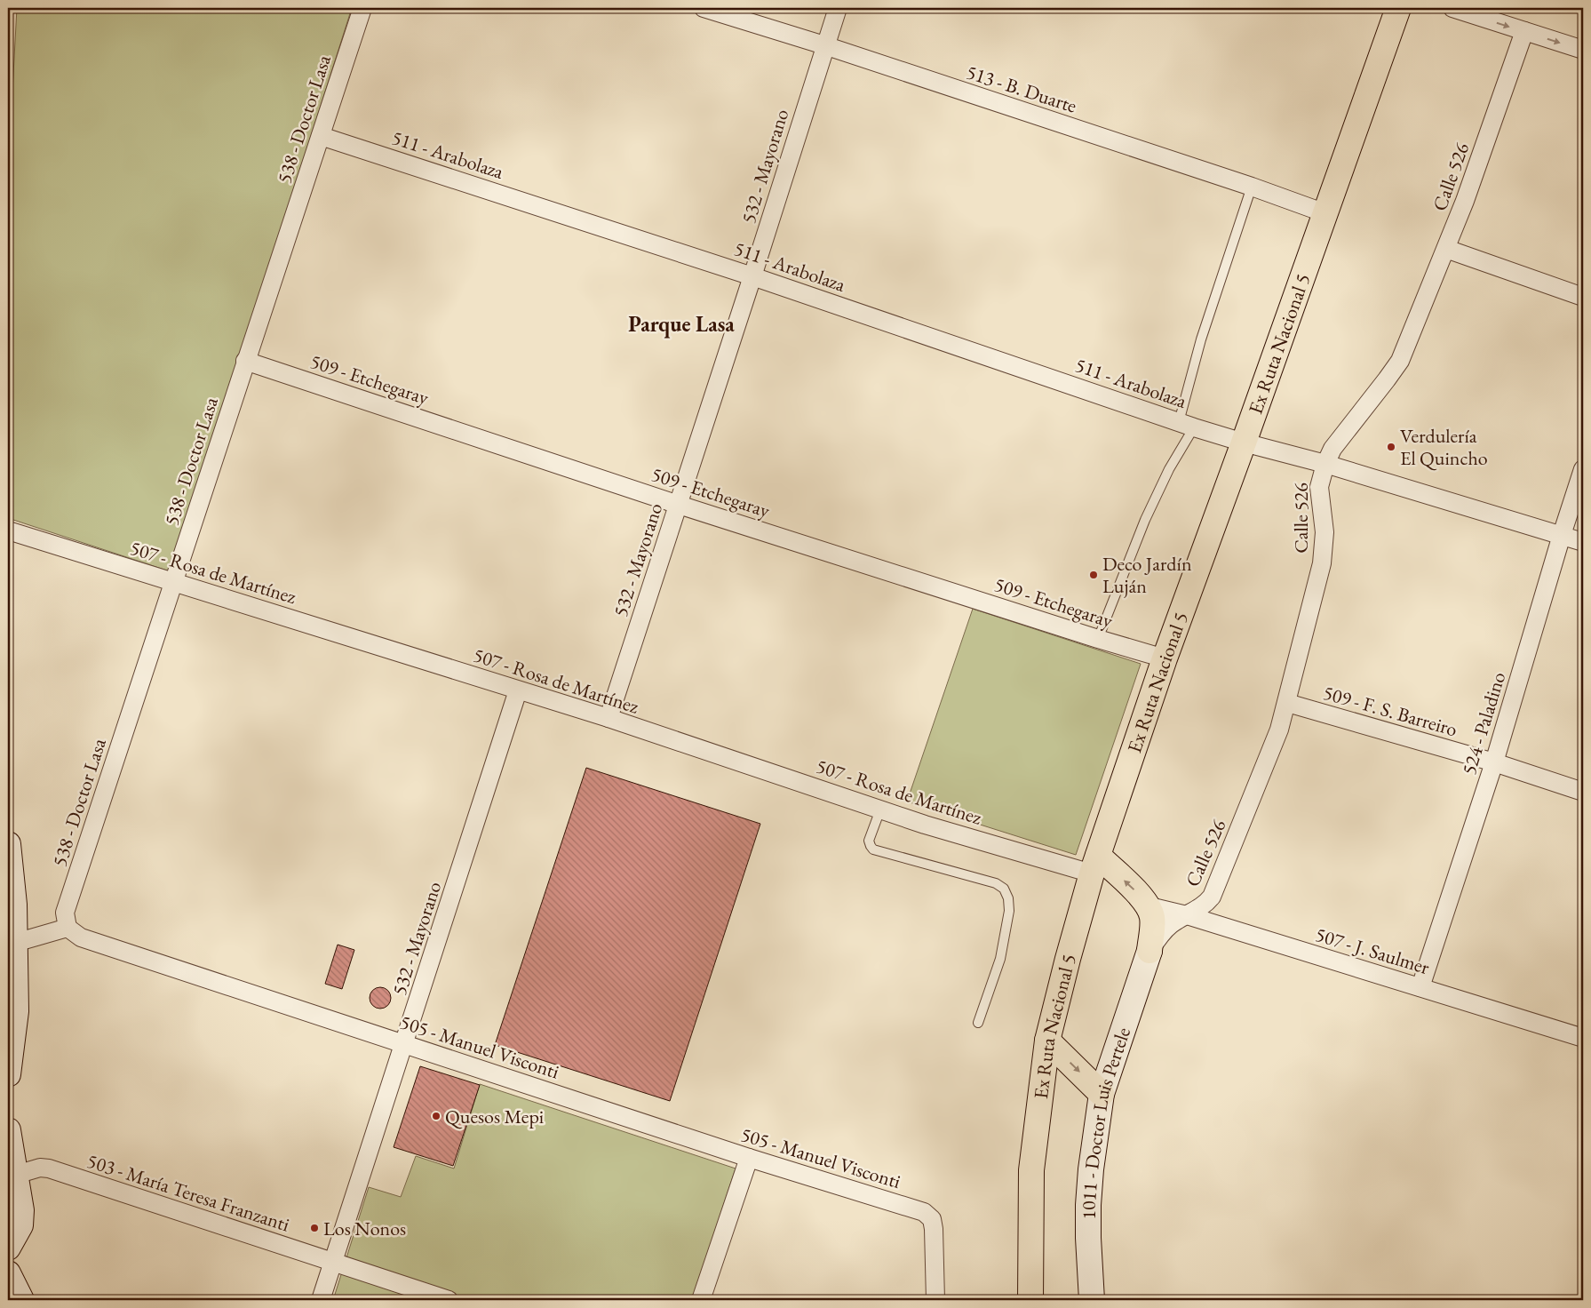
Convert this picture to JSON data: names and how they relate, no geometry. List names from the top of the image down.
{
  "streets": {
    "main road": ["Ex Ruta Nacional 5"],
    "street": [
      "513 - B. Duarte",
      "538 - Doctor Lasa",
      "511 - Arabolaza",
      "532 - Mayorano",
      "Calle 526",
      "509 - Etchegaray",
      "507 - Rosa de Martínez",
      "509 - F. S. Barreiro",
      "524 - Paladino",
      "507 - J. Saulmer",
      "505 - Manuel Visconti",
      "1011 - Doctor Luis Pertele",
      "503 - María Teresa Franzanti"
    ]
  },
  "crossings": [
    ["513 - B. Duarte", "532 - Mayorano"],
    ["513 - B. Duarte", "Ex Ruta Nacional 5"],
    ["538 - Doctor Lasa", "511 - Arabolaza"],
    ["538 - Doctor Lasa", "509 - Etchegaray"],
    ["538 - Doctor Lasa", "507 - Rosa de Martínez"],
    ["538 - Doctor Lasa", "505 - Manuel Visconti"],
    ["511 - Arabolaza", "532 - Mayorano"],
    ["511 - Arabolaza", "Calle 526"],
    ["511 - Arabolaza", "Ex Ruta Nacional 5"],
    ["511 - Arabolaza", "524 - Paladino"],
    ["532 - Mayorano", "509 - Etchegaray"],
    ["532 - Mayorano", "507 - Rosa de Martínez"],
    ["532 - Mayorano", "505 - Manuel Visconti"],
    ["532 - Mayorano", "503 - María Teresa Franzanti"],
    ["Calle 526", "509 - F. S. Barreiro"],
    ["Calle 526", "507 - J. Saulmer"],
    ["Calle 526", "1011 - Doctor Luis Pertele"],
    ["Ex Ruta Nacional 5", "509 - Etchegaray"],
    ["Ex Ruta Nacional 5", "507 - Rosa de Martínez"],
    ["509 - F. S. Barreiro", "524 - Paladino"],
    ["524 - Paladino", "507 - J. Saulmer"]
  ],
  "districts": ["Parque Lasa"],
  "places": [
    "Verdulería El Quincho",
    "Deco Jardín Luján",
    "Quesos Mepi",
    "Los Nonos"
  ]
}
